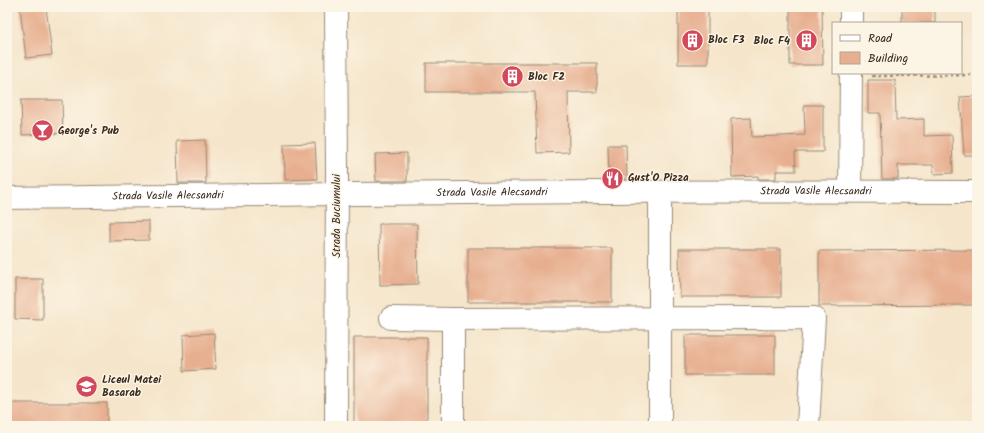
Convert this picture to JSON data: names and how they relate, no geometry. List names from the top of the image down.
{
  "streets": {
    "street": ["Strada Vasile Alecsandri", "Strada Buciumului"]
  },
  "crossings": [
    ["Strada Vasile Alecsandri", "Strada Buciumului"]
  ],
  "places": {
    "building": ["Bloc F3", "Bloc F4", "Bloc F2"],
    "bar": ["George's Pub"],
    "restaurant": ["Gust'O Pizza"],
    "school or university": ["Liceul Matei Basarab"]
  },
  "legend": ["Road", "Building"]
}
